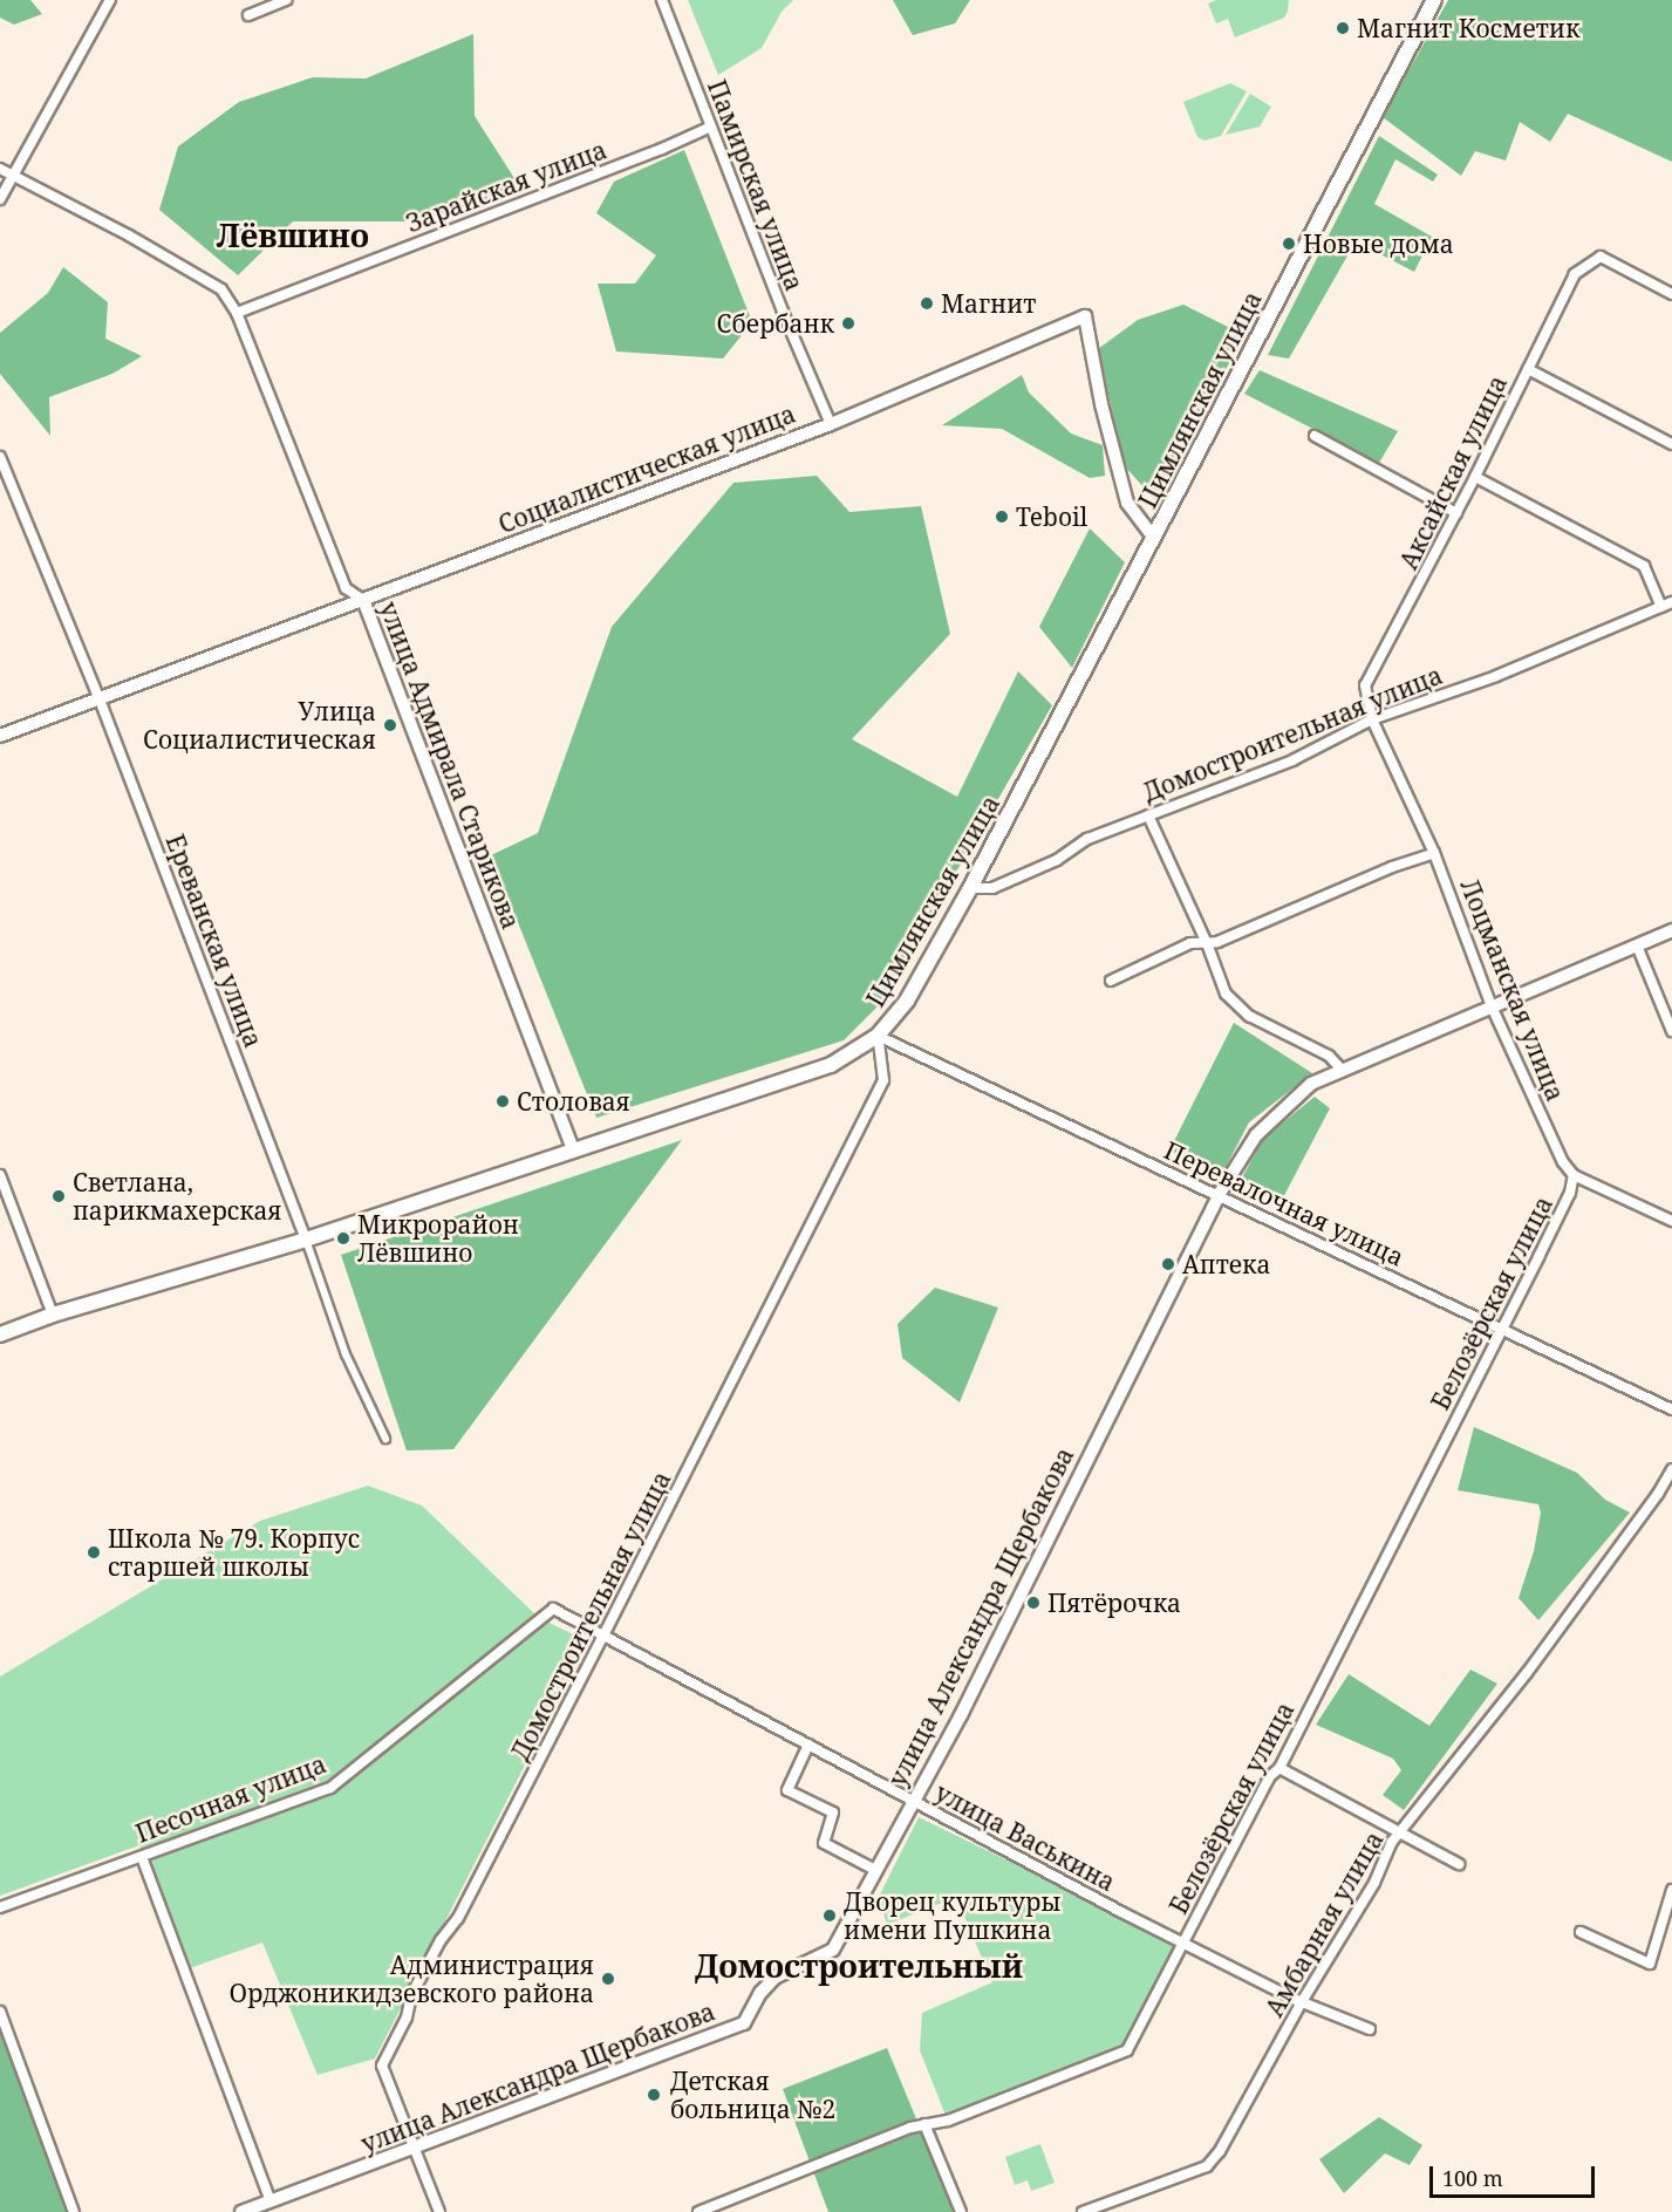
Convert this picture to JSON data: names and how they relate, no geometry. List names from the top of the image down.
{
  "streets": {
    "main road": ["Цимлянская улица"],
    "street": [
      "Памирская улица",
      "Зарайская улица",
      "Социалистическая улица",
      "Аксайская улица",
      "Домостроительная улица",
      "улица Адмирала Старикова",
      "Ереванская улица",
      "Лоцманская улица",
      "Перевалочная улица",
      "Белозёрская улица",
      "улица Александра Щербакова",
      "Песочная улица",
      "улица Васькина",
      "Амбарная улица"
    ]
  },
  "crossings": [
    ["Памирская улица", "Зарайская улица"],
    ["Памирская улица", "Социалистическая улица"],
    ["Зарайская улица", "улица Адмирала Старикова"],
    ["Цимлянская улица", "Социалистическая улица"],
    ["Цимлянская улица", "Домостроительная улица"],
    ["Цимлянская улица", "улица Адмирала Старикова"],
    ["Цимлянская улица", "Ереванская улица"],
    ["Цимлянская улица", "Перевалочная улица"],
    ["Социалистическая улица", "улица Адмирала Старикова"],
    ["Социалистическая улица", "Ереванская улица"],
    ["Аксайская улица", "Домостроительная улица"],
    ["Аксайская улица", "Лоцманская улица"],
    ["Домостроительная улица", "Лоцманская улица"],
    ["Домостроительная улица", "Перевалочная улица"],
    ["Домостроительная улица", "улица Александра Щербакова"],
    ["Домостроительная улица", "улица Васькина"],
    ["Лоцманская улица", "Белозёрская улица"],
    ["Лоцманская улица", "улица Александра Щербакова"],
    ["Перевалочная улица", "Белозёрская улица"],
    ["Перевалочная улица", "улица Александра Щербакова"],
    ["Белозёрская улица", "улица Васькина"],
    ["улица Александра Щербакова", "улица Васькина"],
    ["Песочная улица", "улица Васькина"],
    ["улица Васькина", "Амбарная улица"]
  ],
  "districts": ["Лёвшино", "Домостроительный"],
  "places": [
    "Магнит Косметик",
    "Новые дома",
    "Магнит",
    "Сбербанк",
    "Teboil",
    "Улица Социалистическая",
    "Столовая",
    "Светлана, парикмахерская",
    "Микрорайон Лёвшино",
    "Аптека",
    "Школа № 79. Корпус старшей школы",
    "Пятёрочка",
    "Дворец культуры имени Пушкина",
    "Администрация Орджоникидзевского района",
    "Детская больница №2"
  ],
  "scale_bar": "100 m"
}
